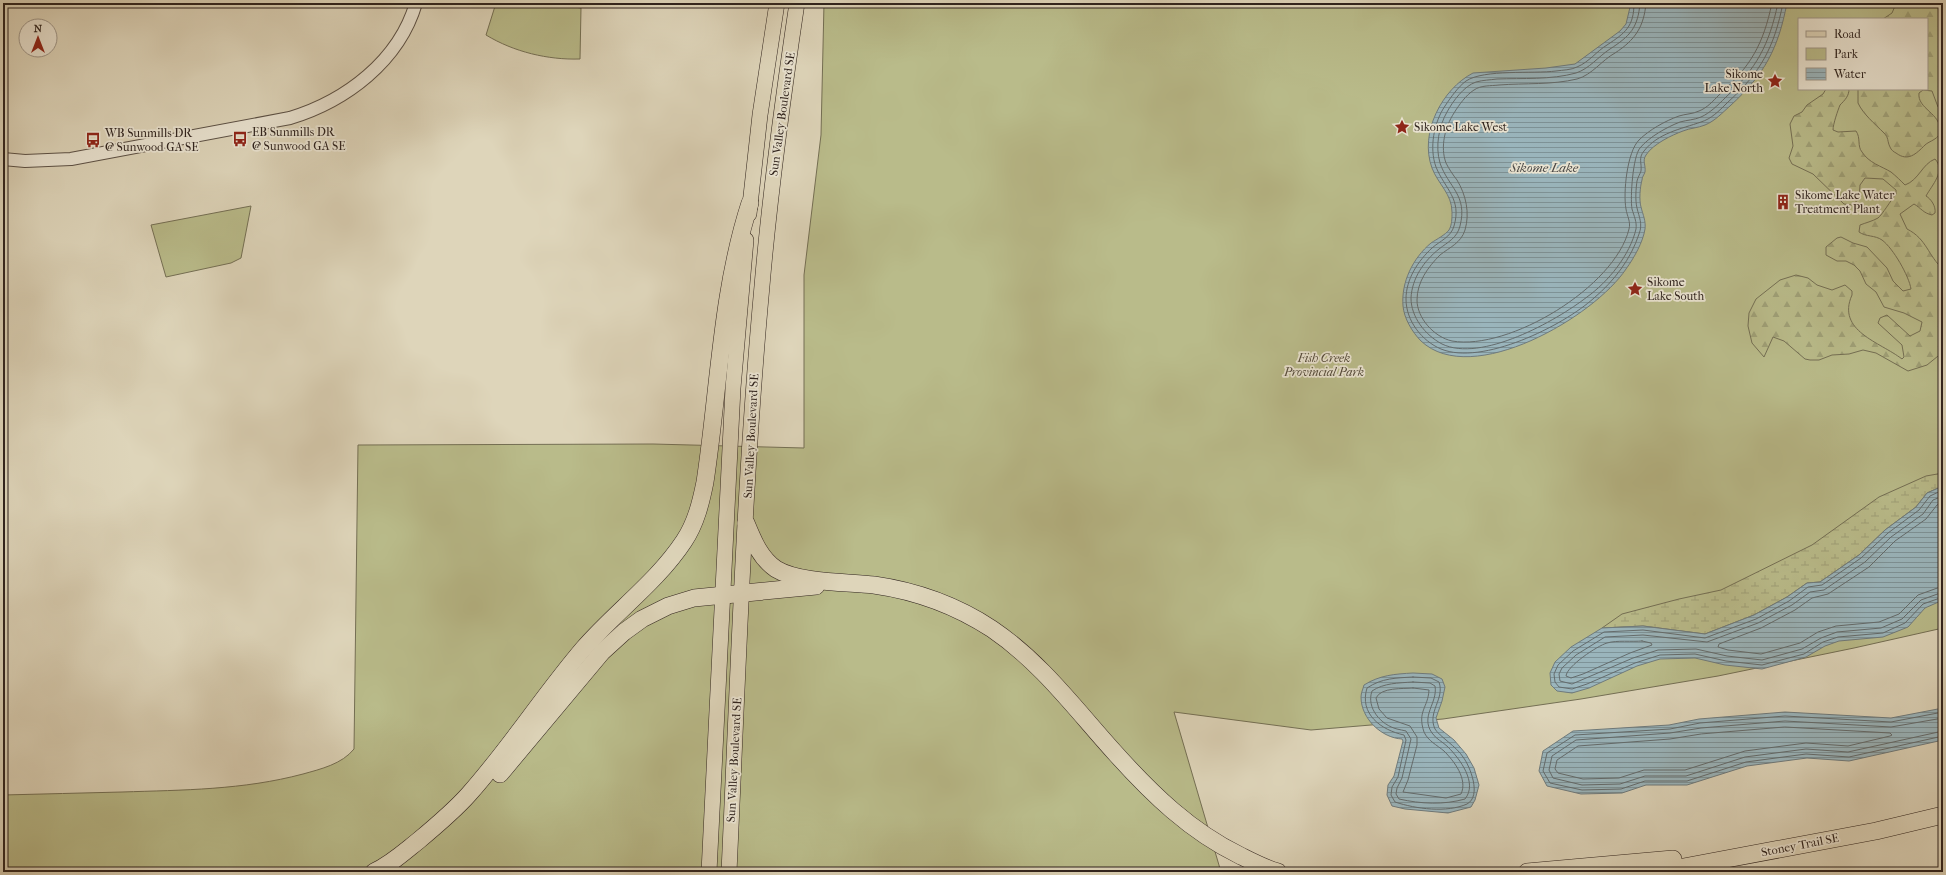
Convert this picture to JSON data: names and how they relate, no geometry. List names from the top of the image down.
{
  "streets": {
    "highway": ["Stoney Trail SE"],
    "main road": ["Sun Valley Boulevard SE"]
  },
  "water": ["Sikome Lake"],
  "parks": ["Fish Creek Provincial Park"],
  "places": {
    "place": ["Sikome Lake North", "Sikome Lake West", "Sikome Lake South"],
    "bus stop": ["EB Sunmills DR @ Sunwood GA SE", "WB Sunmills DR @ Sunwood GA SE"],
    "building": ["Sikome Lake Water Treatment Plant"]
  },
  "legend": ["Road", "Park", "Water"],
  "north": "top"
}
